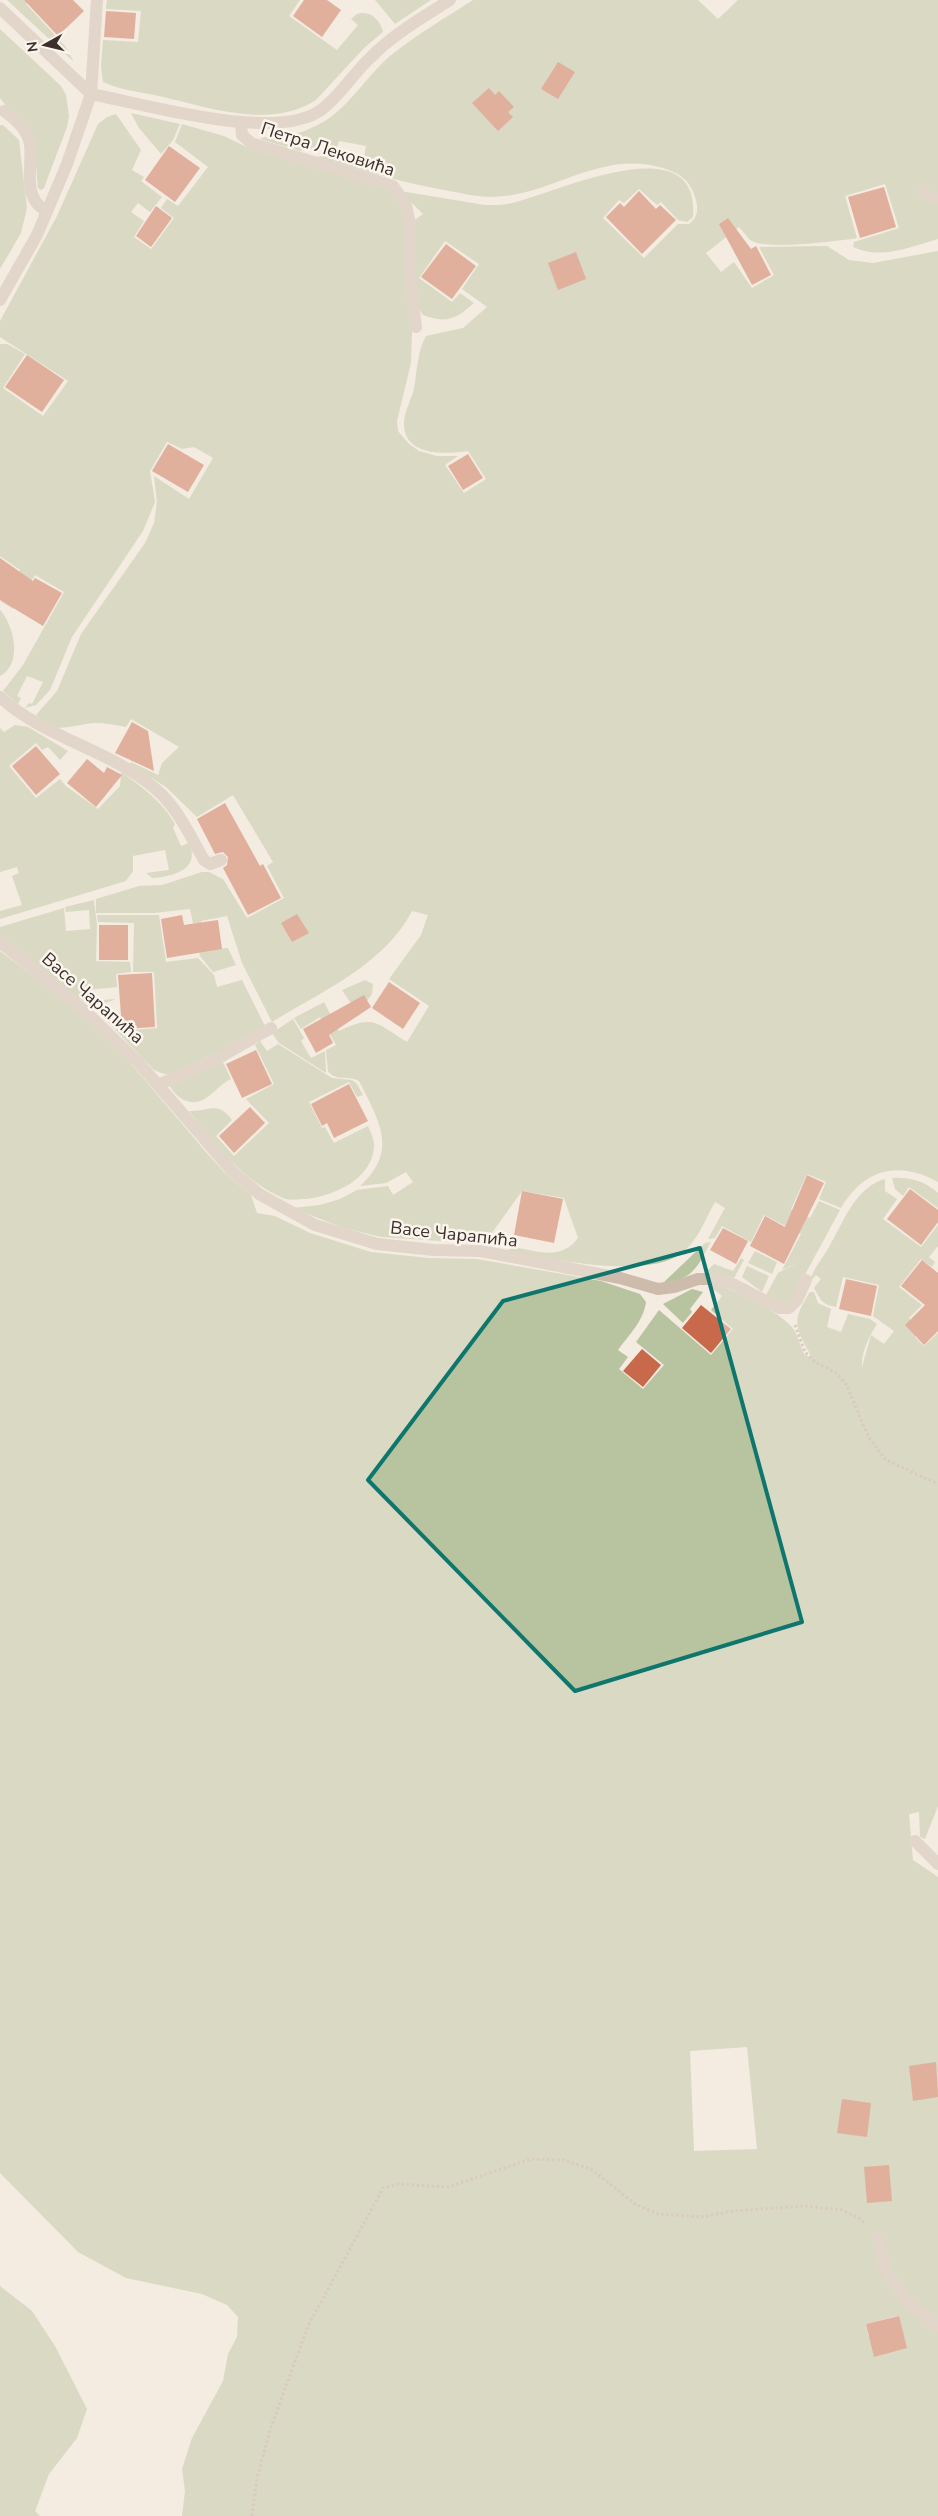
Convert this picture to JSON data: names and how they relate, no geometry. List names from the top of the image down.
{
  "streets": {
    "street": ["Петра Лековића", "Васе Чарапића"]
  },
  "north": "left"
}
